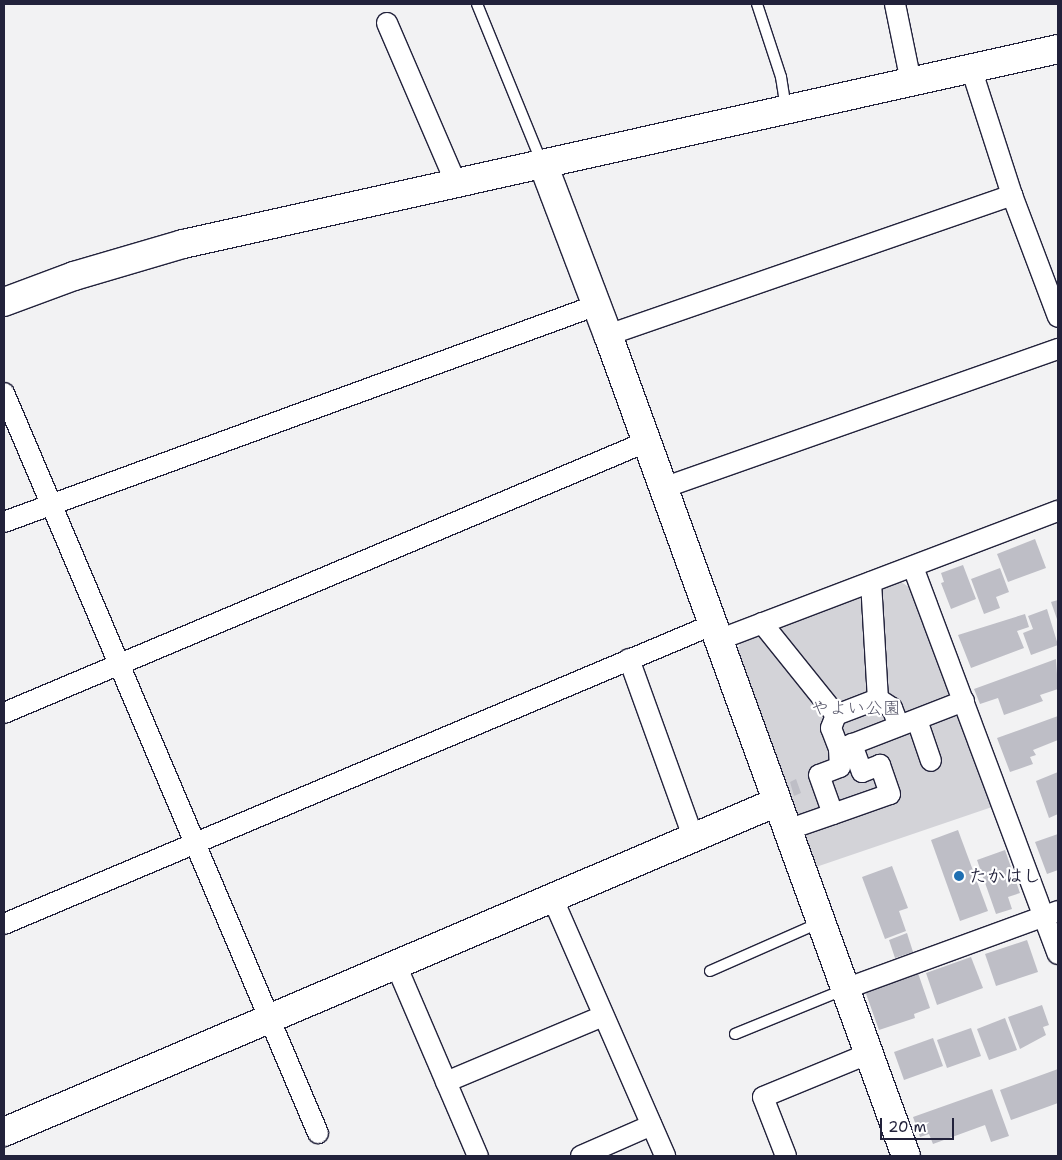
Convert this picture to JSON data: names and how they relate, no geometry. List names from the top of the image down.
{
  "parks": ["やよい公園"],
  "places": ["たかはし"],
  "scale_bar": "20 m"
}
